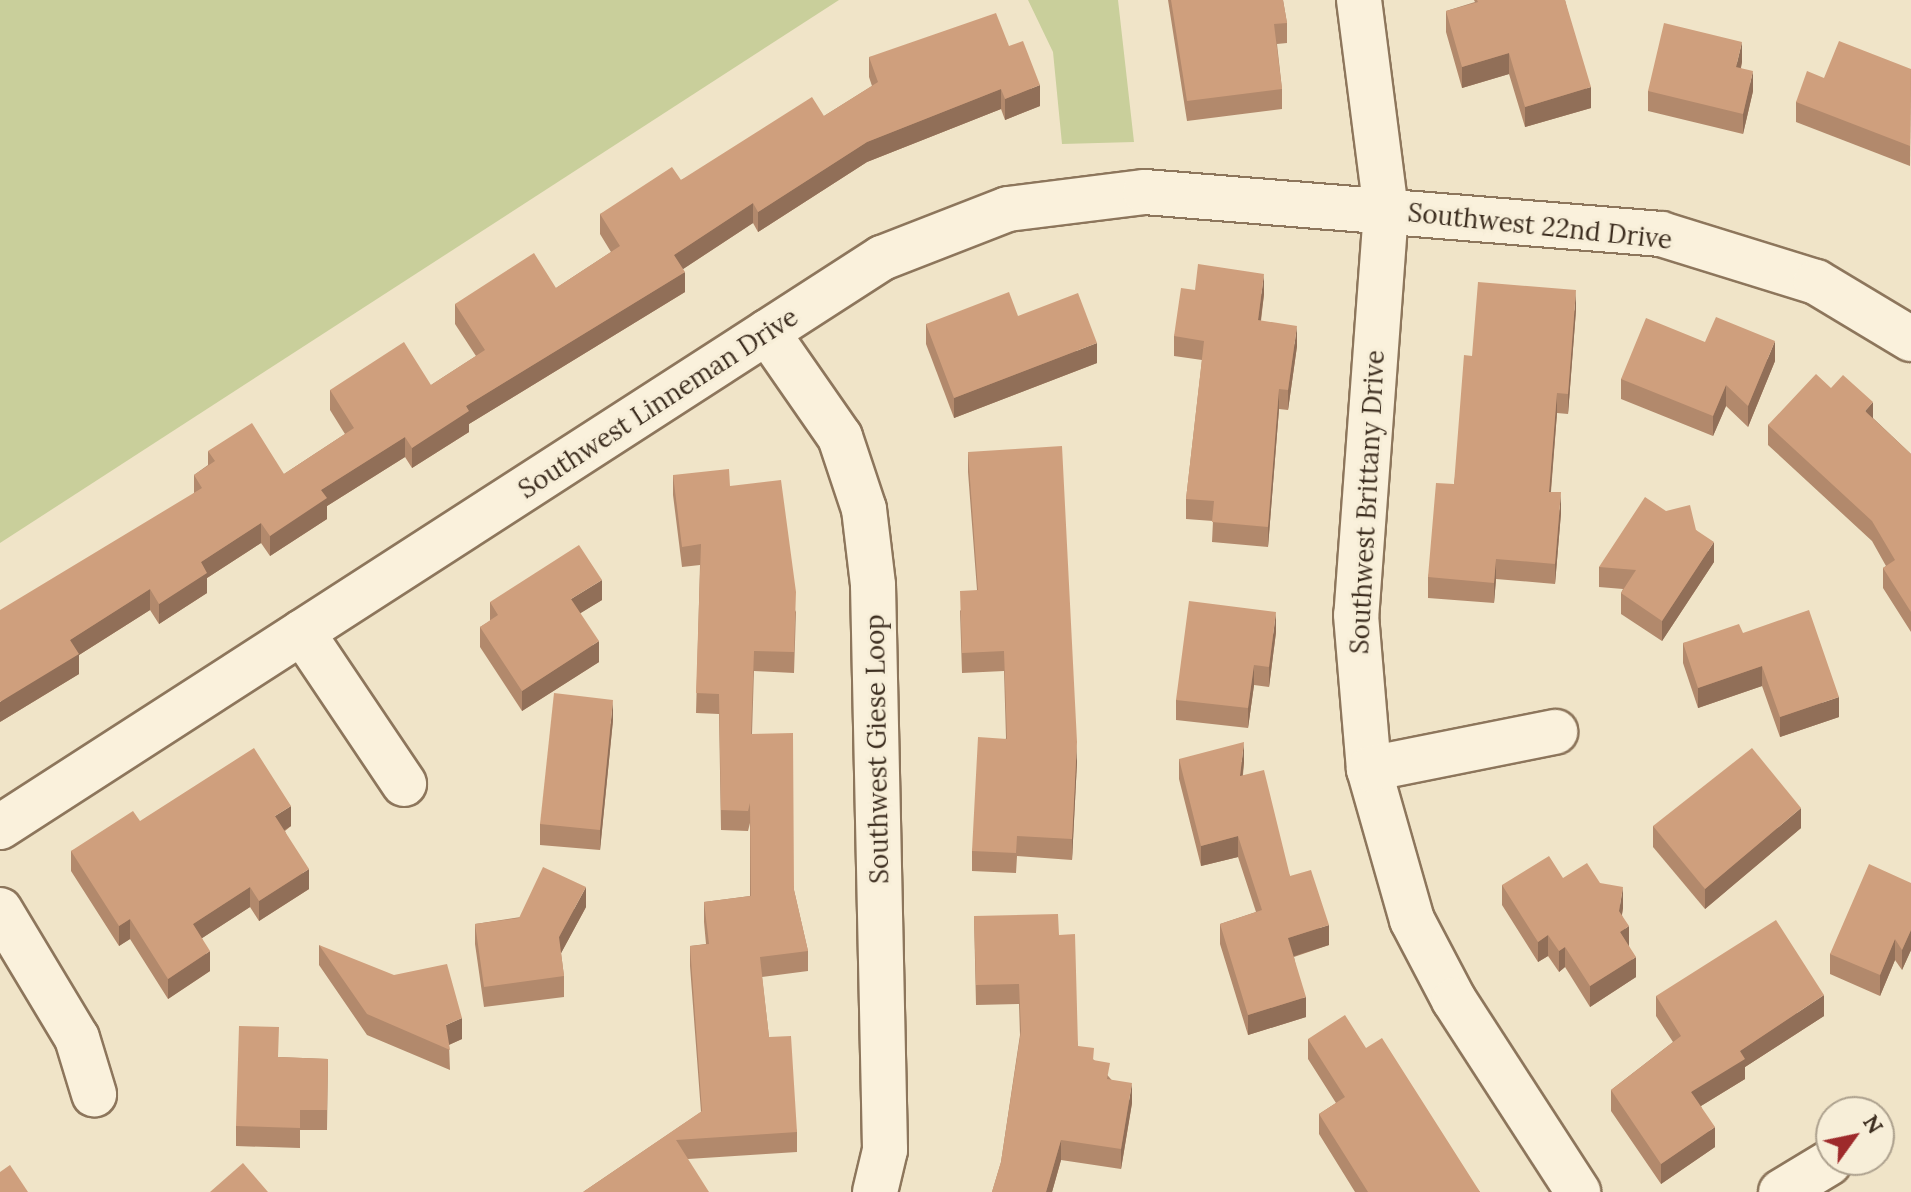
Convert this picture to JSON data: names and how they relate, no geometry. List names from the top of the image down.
{
  "streets": {
    "street": [
      "Southwest 22nd Drive",
      "Southwest Linneman Drive",
      "Southwest Brittany Drive",
      "Southwest Giese Loop"
    ]
  },
  "crossings": [
    ["Southwest 22nd Drive", "Southwest Linneman Drive"],
    ["Southwest 22nd Drive", "Southwest Brittany Drive"],
    ["Southwest Linneman Drive", "Southwest Brittany Drive"],
    ["Southwest Linneman Drive", "Southwest Giese Loop"]
  ],
  "north": "top right"
}
